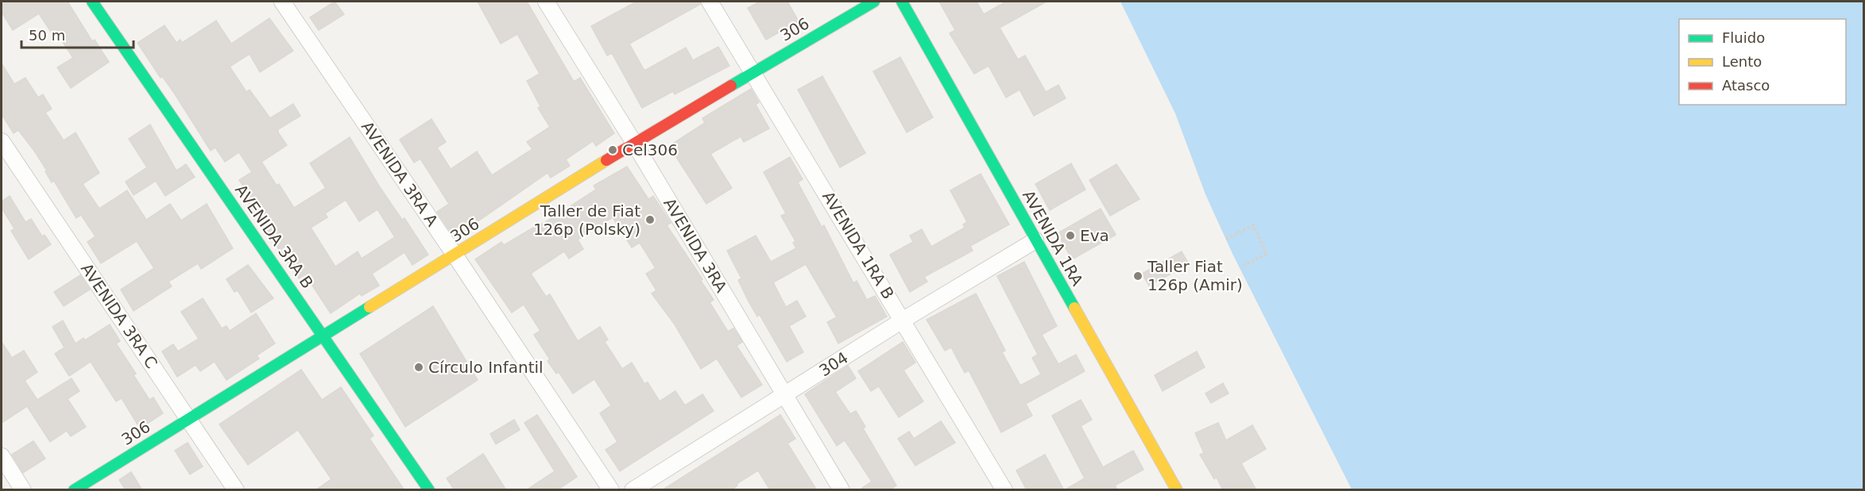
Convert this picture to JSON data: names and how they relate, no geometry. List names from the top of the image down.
{
  "streets": {
    "street": [
      "306",
      "AVENIDA 3RA A",
      "AVENIDA 3RA B",
      "AVENIDA 1RA",
      "AVENIDA 3RA",
      "AVENIDA 1RA B",
      "AVENIDA 3RA C",
      "304"
    ]
  },
  "crossings": [
    ["306", "AVENIDA 3RA A"],
    ["306", "AVENIDA 3RA B"],
    ["306", "AVENIDA 3RA"],
    ["306", "AVENIDA 1RA B"],
    ["306", "AVENIDA 3RA C"],
    ["AVENIDA 1RA", "304"],
    ["AVENIDA 3RA", "304"],
    ["AVENIDA 1RA B", "304"]
  ],
  "places": [
    "Cel306",
    "Taller de Fiat 126p (Polsky)",
    "Eva",
    "Taller Fiat 126p (Amir)",
    "Círculo Infantil"
  ],
  "legend": ["Fluido", "Lento", "Atasco"],
  "scale_bar": "50 m"
}
